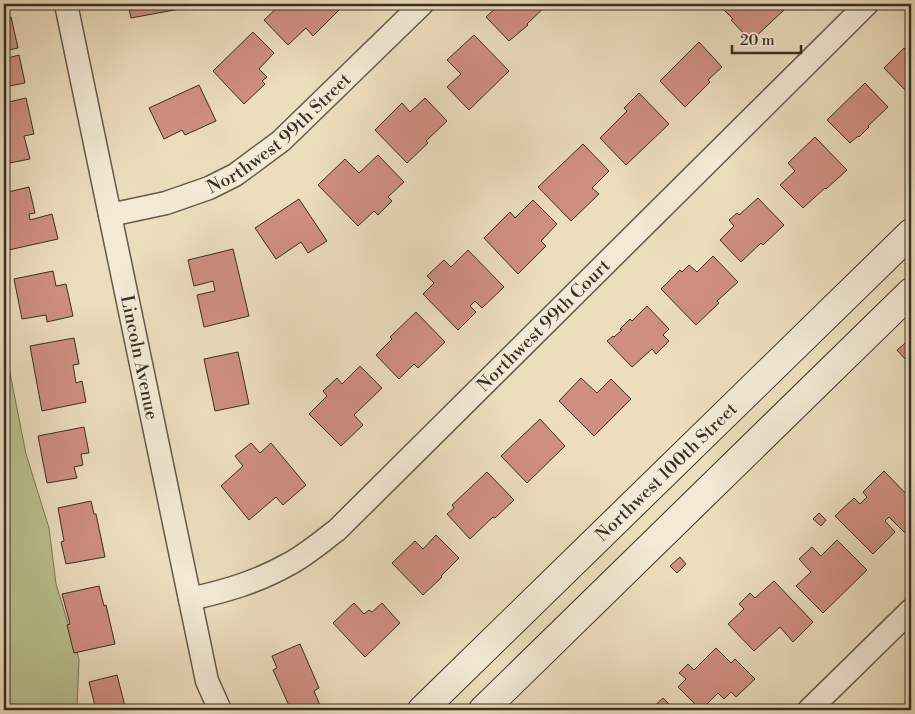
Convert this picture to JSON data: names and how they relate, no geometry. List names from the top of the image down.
{
  "streets": {
    "main road": ["Northwest 100th Street"],
    "street": ["Northwest 99th Street", "Northwest 99th Court", "Lincoln Avenue"]
  },
  "crossings": [
    ["Northwest 99th Street", "Lincoln Avenue"],
    ["Northwest 99th Court", "Lincoln Avenue"]
  ],
  "scale_bar": "20 m"
}
